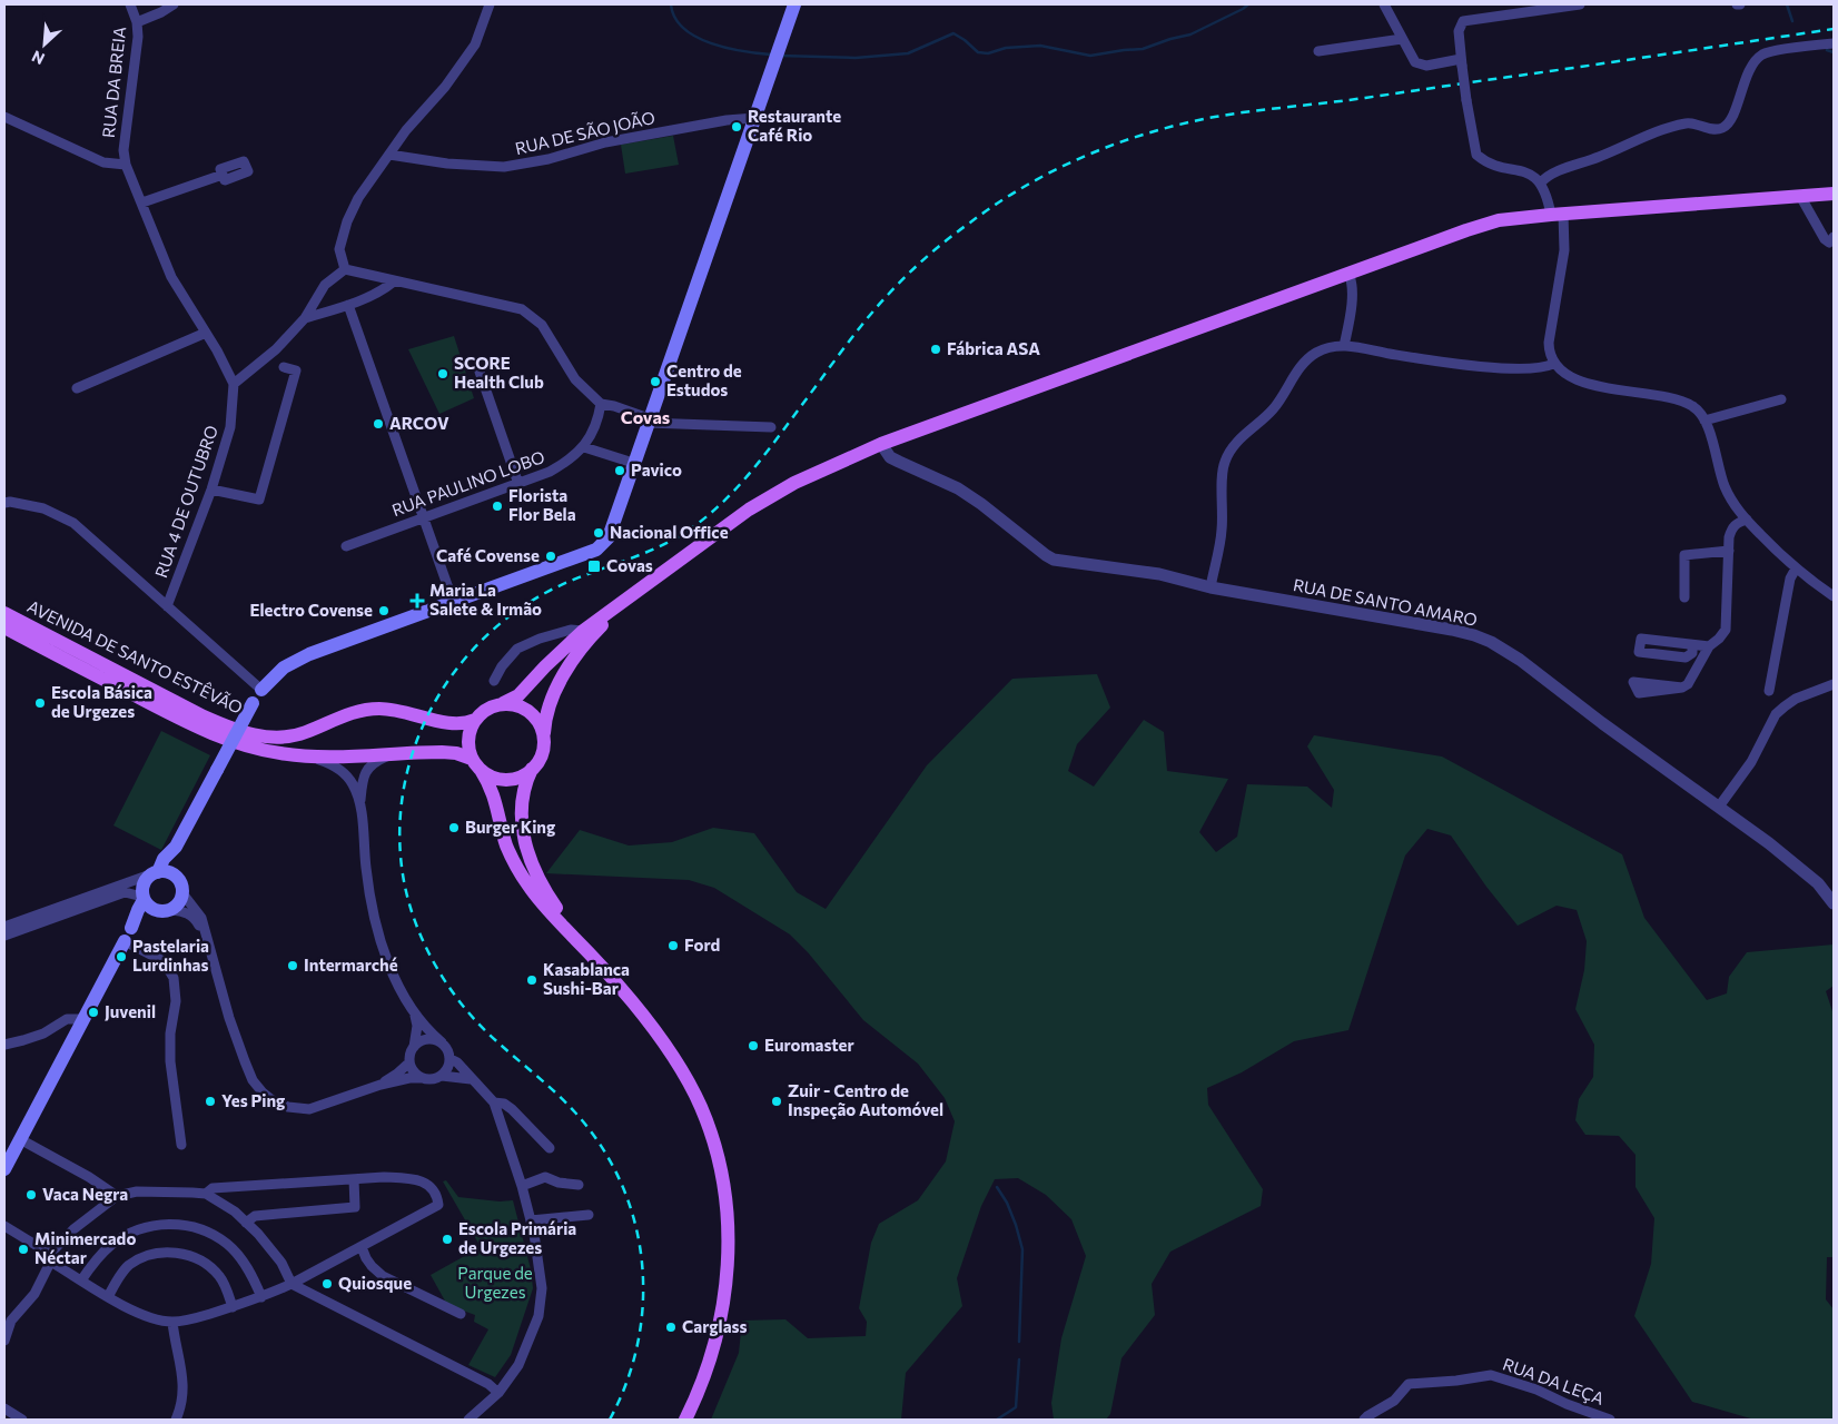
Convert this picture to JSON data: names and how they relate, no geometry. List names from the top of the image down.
{
  "streets": {
    "main road": ["AVENIDA DE SANTO ESTÊVÃO"],
    "street": [
      "RUA DA BREIA",
      "RUA DE SÃO JOÃO",
      "RUA PAULINO LOBO",
      "RUA 4 DE OUTUBRO",
      "RUA DE SANTO AMARO",
      "RUA DA LEÇA"
    ]
  },
  "districts": ["Covas"],
  "parks": ["Parque de Urgezes"],
  "places": {
    "other": [
      "Restaurante Café Rio",
      "Fábrica ASA",
      "SCORE Health Club",
      "Centro de Estudos",
      "ARCOV",
      "Pavico",
      "Florista Flor Bela",
      "Nacional Office",
      "Café Covense",
      "Electro Covense",
      "Escola Básica de Urgezes",
      "Burger King",
      "Ford",
      "Pastelaria Lurdinhas",
      "Intermarché",
      "Kasablanca Sushi-Bar",
      "Juvenil",
      "Euromaster",
      "Yes Ping",
      "Zuir - Centro de Inspeção Automóvel",
      "Vaca Negra",
      "Escola Primária de Urgezes",
      "Minimercado Néctar",
      "Quiosque",
      "Carglass"
    ],
    "transit": ["Covas"],
    "health": ["Maria La Salete & Irmão"]
  },
  "north": "bottom left"
}
